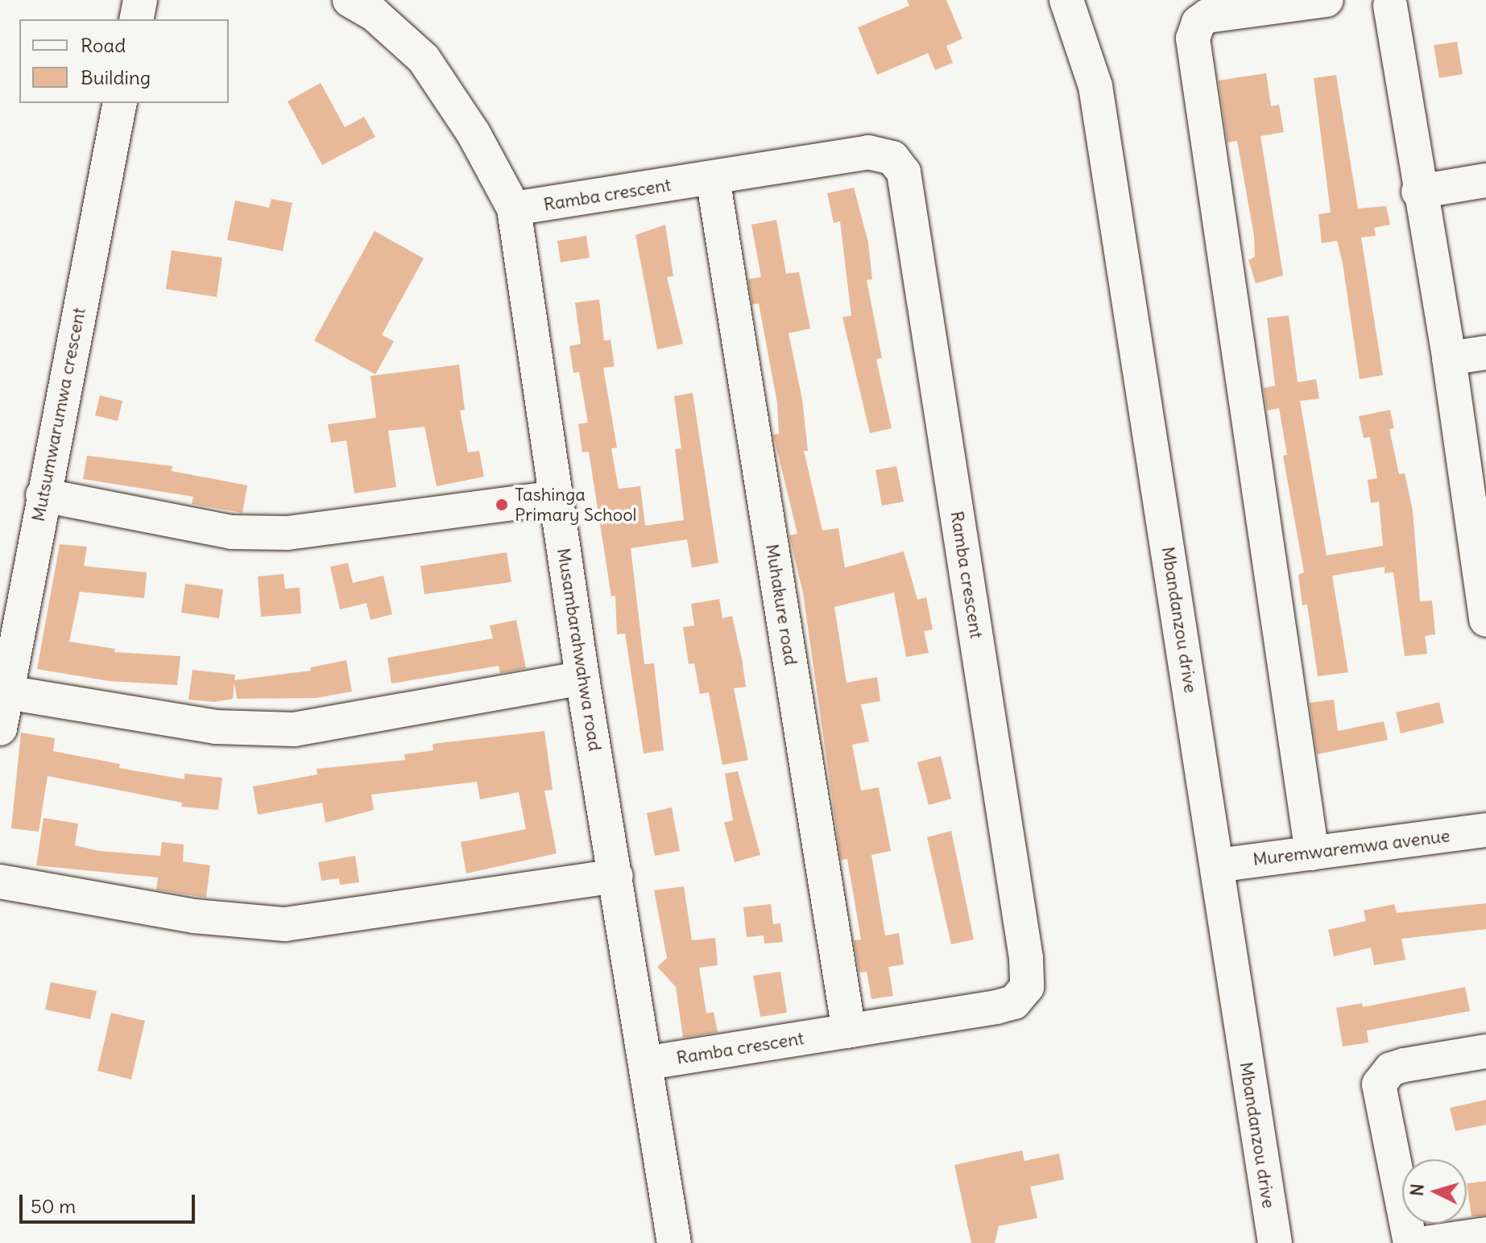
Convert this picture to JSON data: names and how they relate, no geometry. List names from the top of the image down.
{
  "streets": {
    "street": [
      "Ramba crescent",
      "Mutsumwarumwa crescent",
      "Muhakure road",
      "Mbandanzou drive",
      "Musambarahwahwa road",
      "Muremwaremwa avenue"
    ]
  },
  "crossings": [
    ["Ramba crescent", "Muhakure road"],
    ["Ramba crescent", "Musambarahwahwa road"],
    ["Mbandanzou drive", "Muremwaremwa avenue"]
  ],
  "places": ["Tashinga Primary School"],
  "legend": ["Road", "Building"],
  "scale_bar": "50 m",
  "north": "left"
}
